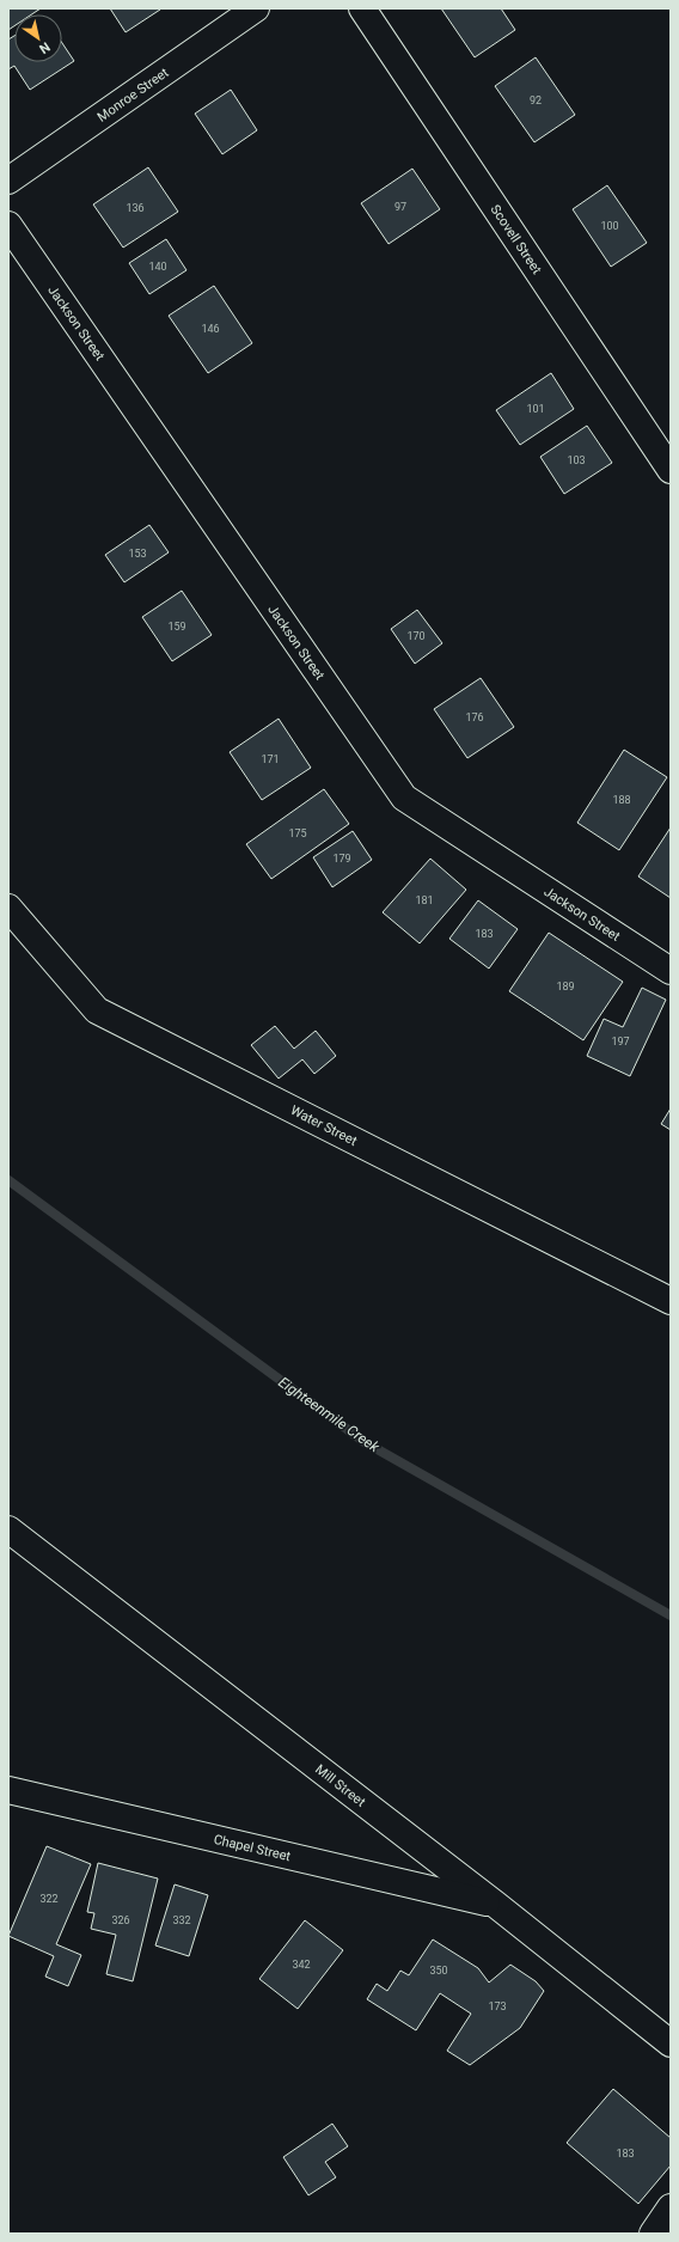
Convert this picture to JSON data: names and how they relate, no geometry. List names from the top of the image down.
{
  "streets": {
    "street": [
      "Monroe Street",
      "Scovell Street",
      "Jackson Street",
      "Water Street",
      "Mill Street",
      "Chapel Street"
    ]
  },
  "crossings": [
    ["Mill Street", "Chapel Street"]
  ],
  "water": ["Eighteenmile Creek"],
  "house_numbers": [
    "92",
    "97",
    "136",
    "100",
    "140",
    "146",
    "101",
    "103",
    "153",
    "159",
    "170",
    "176",
    "171",
    "188",
    "175",
    "179",
    "181",
    "183",
    "189",
    "197",
    "322",
    "326",
    "332",
    "342",
    "350",
    "173",
    "183"
  ],
  "north": "bottom right"
}
